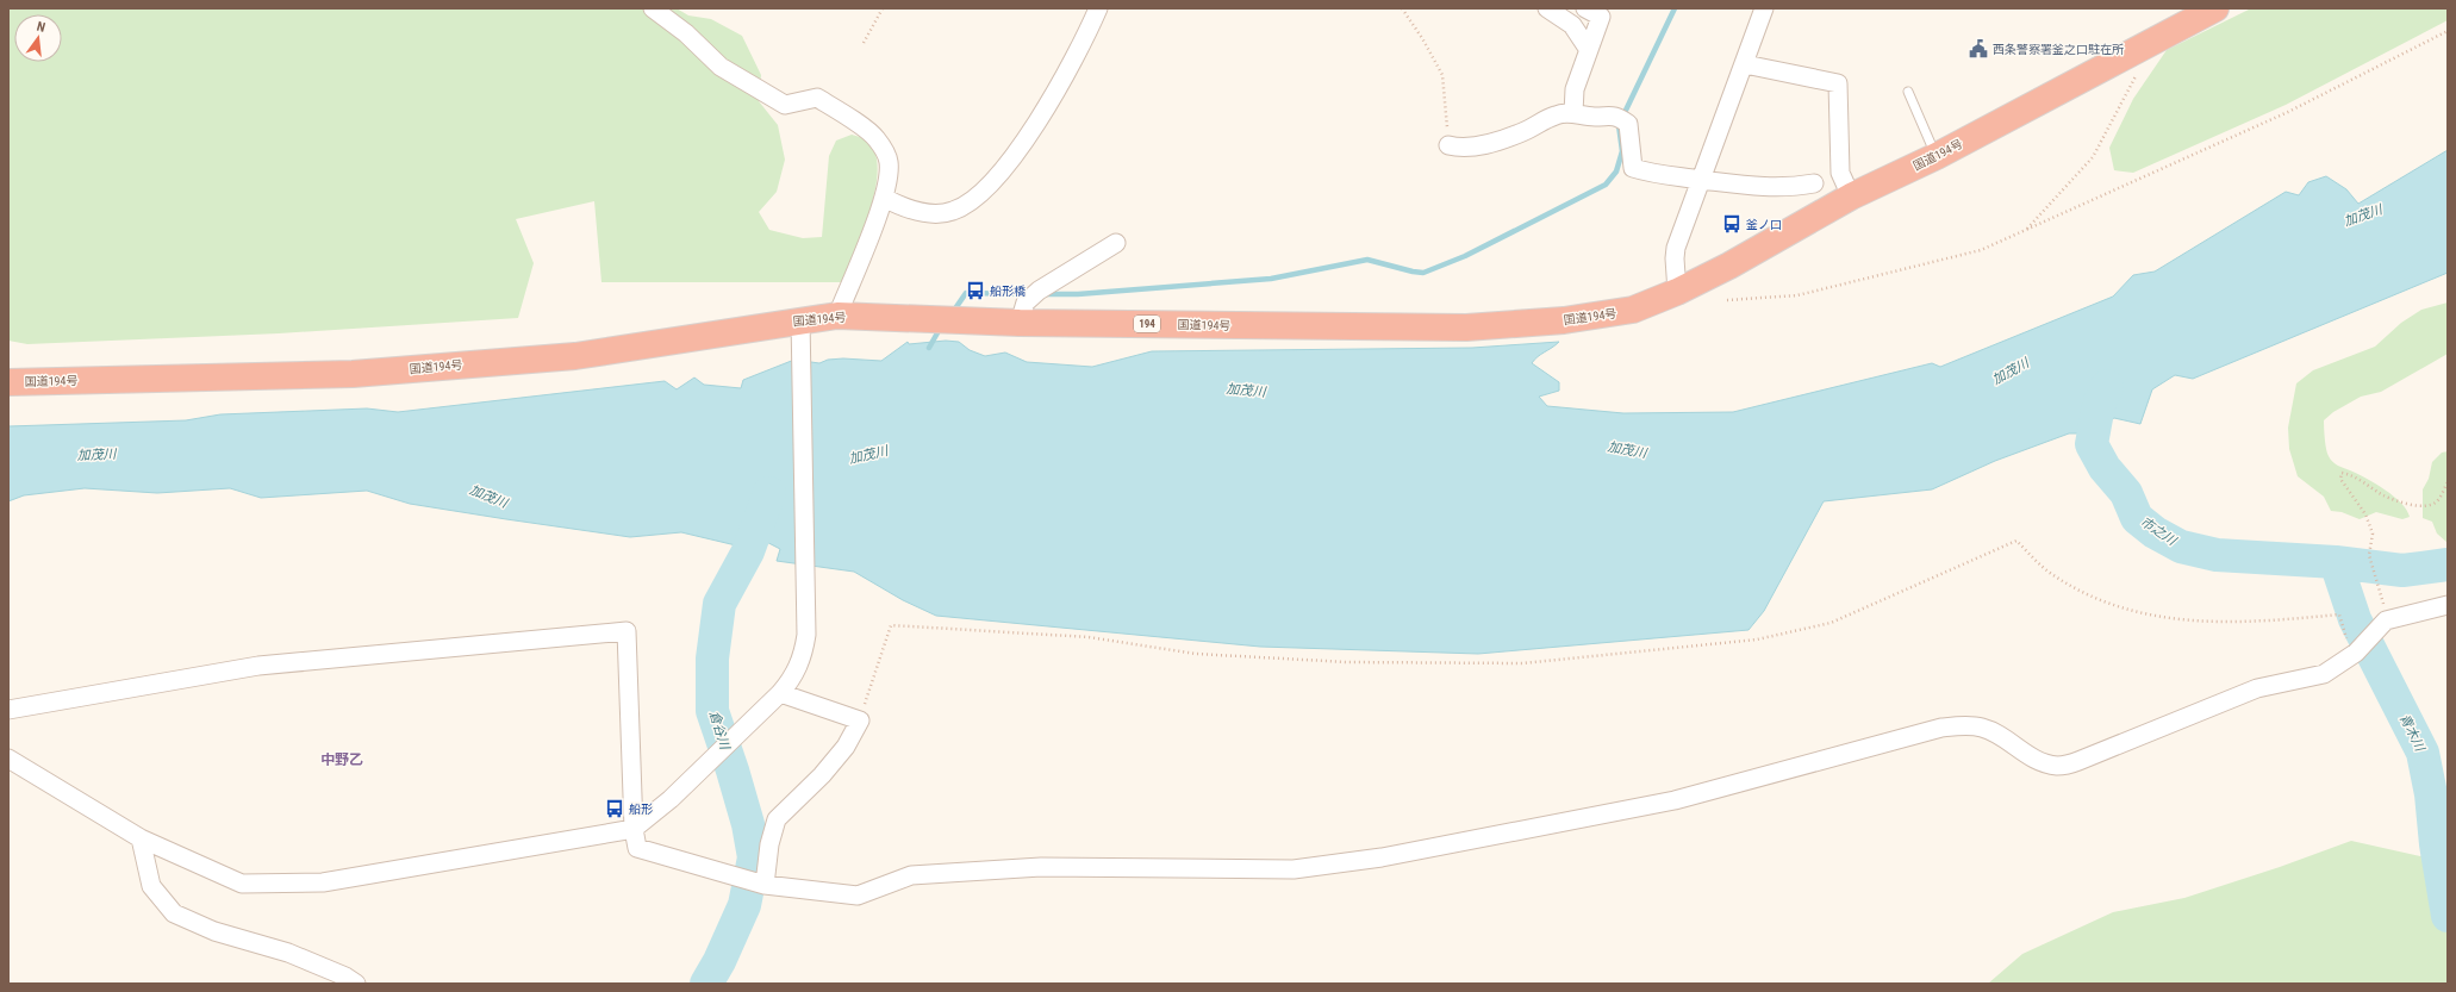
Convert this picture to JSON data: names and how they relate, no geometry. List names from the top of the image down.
{
  "streets": {
    "highway": ["国道194号", "194"]
  },
  "districts": ["中野乙"],
  "water": [
    "加茂川",
    "市之川",
    "倉谷川",
    "青木川"
  ],
  "places": {
    "public building": ["西条警察署釜之口駐在所"],
    "bus stop": ["釜ノ口", "船形橋", "船形"]
  },
  "north": "top"
}
